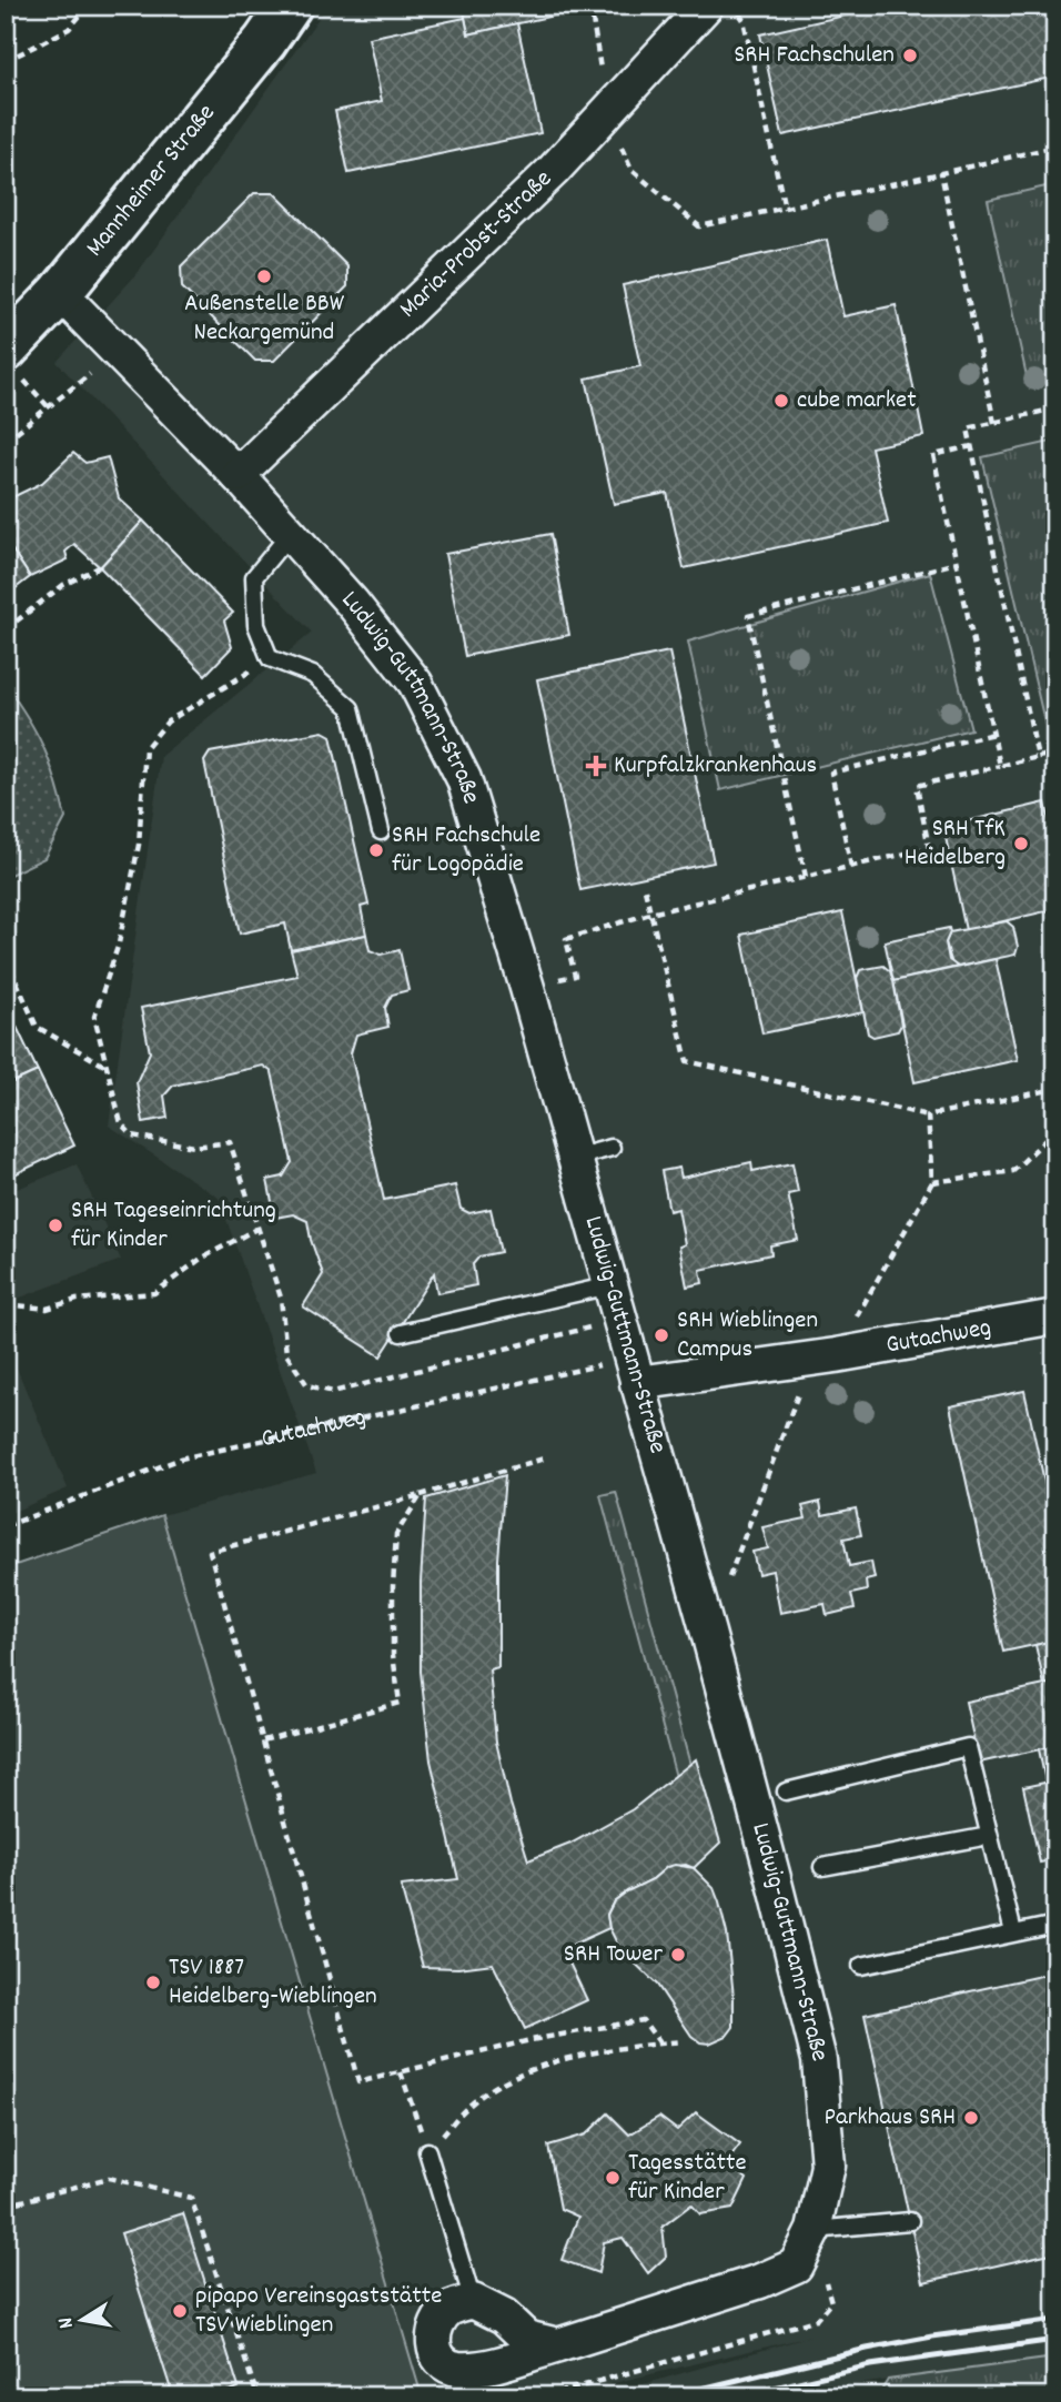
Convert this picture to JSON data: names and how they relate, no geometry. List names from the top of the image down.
{
  "streets": {
    "street": [
      "Mannheimer Straße",
      "Maria-Probst-Straße",
      "Ludwig-Guttmann-Straße",
      "Gutachweg"
    ]
  },
  "crossings": [
    ["Mannheimer Straße", "Ludwig-Guttmann-Straße"],
    ["Maria-Probst-Straße", "Ludwig-Guttmann-Straße"],
    ["Ludwig-Guttmann-Straße", "Gutachweg"]
  ],
  "places": {
    "other": [
      "SRH Fachschulen",
      "Außenstelle BBW Neckargemünd",
      "cube market",
      "SRH TfK Heidelberg",
      "SRH Fachschule für Logopädie",
      "SRH Tageseinrichtung für Kinder",
      "SRH Wieblingen Campus",
      "SRH Tower",
      "TSV 1887 Heidelberg-Wieblingen",
      "Parkhaus SRH",
      "Tagesstätte für Kinder",
      "pipapo Vereinsgaststätte TSV Wieblingen"
    ],
    "health": ["Kurpfalzkrankenhaus"]
  },
  "north": "left"
}
